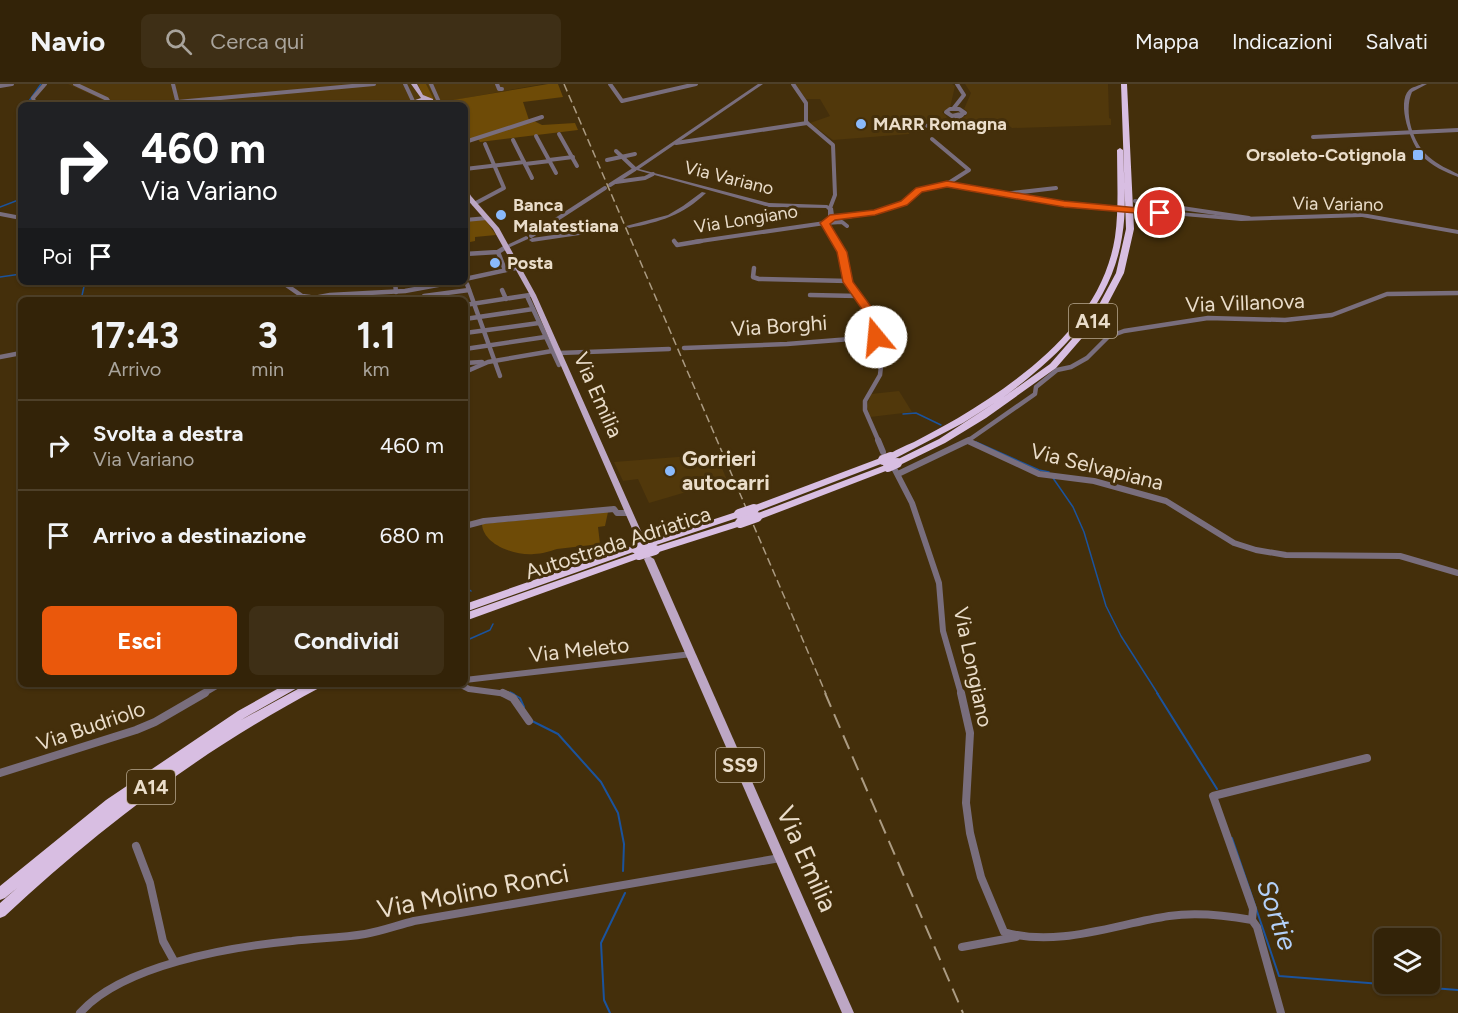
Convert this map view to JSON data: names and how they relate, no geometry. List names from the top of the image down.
{
  "streets": {
    "highway": ["A14", "Autostrada Adriatica"],
    "main road": ["Via Emilia", "SS9"],
    "street": [
      "Via Variano",
      "Via Longiano",
      "Via Villanova",
      "Via Borghi",
      "Via Selvapiana",
      "Via Meleto",
      "Via Budriolo",
      "Via Molino Ronci"
    ]
  },
  "crossings": [
    ["Via Variano", "Via Longiano"],
    ["Via Longiano", "Via Villanova"],
    ["Via Longiano", "Via Borghi"],
    ["Via Longiano", "Autostrada Adriatica"],
    ["Via Villanova", "Via Selvapiana"],
    ["Via Villanova", "Autostrada Adriatica"],
    ["Via Emilia", "Autostrada Adriatica"],
    ["Via Emilia", "Via Meleto"],
    ["Via Emilia", "Via Molino Ronci"]
  ],
  "water": ["Sortie"],
  "places": {
    "other": [
      "MARR Romagna",
      "Banca Malatestiana",
      "Posta",
      "Gorrieri autocarri"
    ],
    "transit": ["Orsoleto-Cotignola"]
  },
  "page": {
    "header": "Navio",
    "search": "Cerca qui",
    "nav": ["Mappa", "Indicazioni", "Salvati"],
    "turn": ["460 m", "Via Variano"],
    "then": "Poi",
    "eta": [
      "17:43",
      "Arrivo",
      "3",
      "min",
      "1.1",
      "km"
    ],
    "list": [
      {
        "name": "Svolta a destra",
        "note": "Via Variano",
        "value": "460 m"
      },
      {
        "name": "Arrivo a destinazione",
        "value": "680 m"
      }
    ],
    "buttons": ["Esci", "Condividi"]
  }
}
